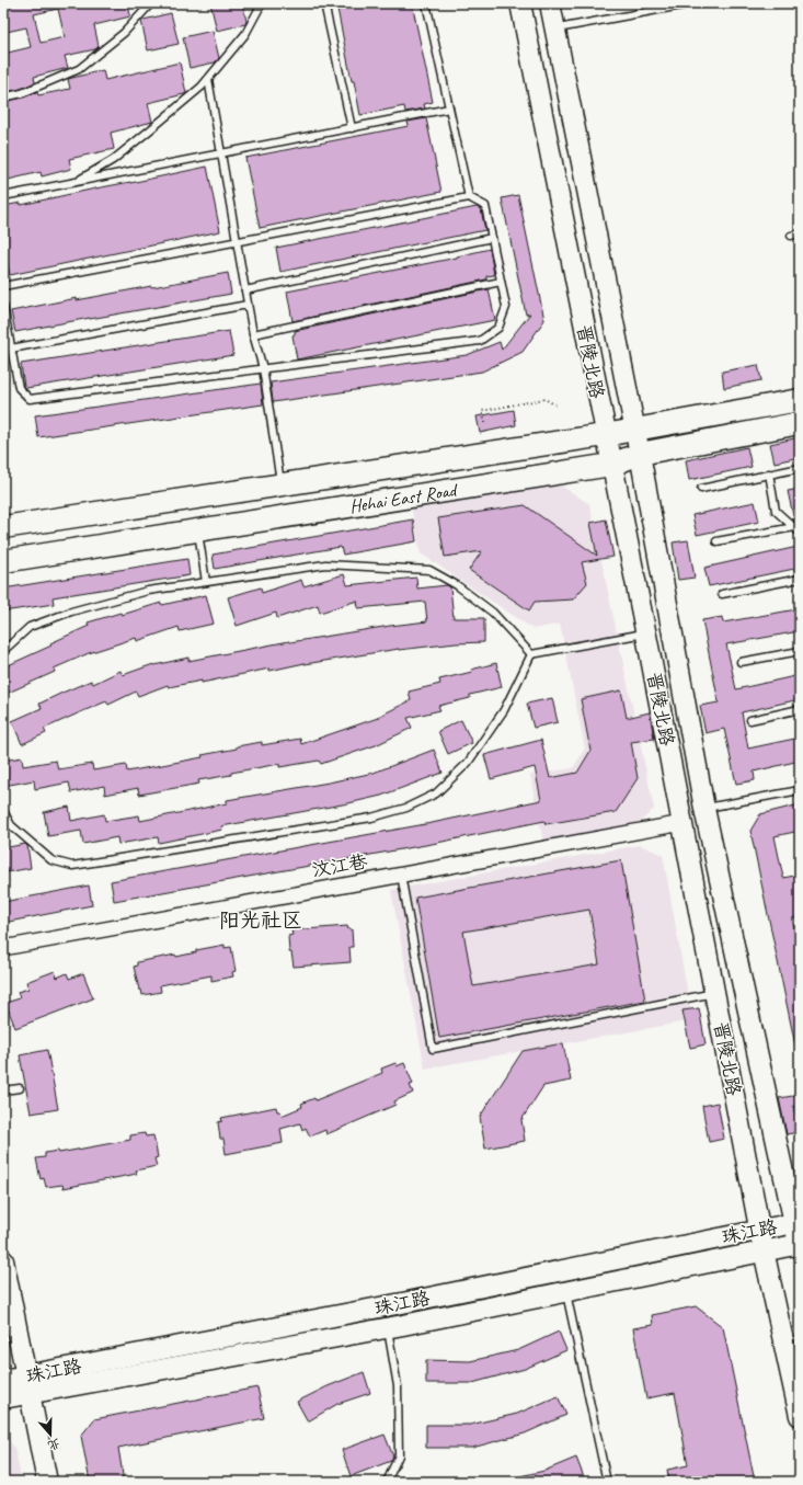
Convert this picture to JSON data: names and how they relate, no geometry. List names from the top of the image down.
{
  "streets": {
    "main road": ["晋陵北路", "Hehai East Road", "珠江路"],
    "street": ["汶江巷"]
  },
  "crossings": [
    ["晋陵北路", "Hehai East Road"],
    ["晋陵北路", "汶江巷"],
    ["晋陵北路", "珠江路"]
  ],
  "districts": ["阳光社区"],
  "north": "bottom"
}
